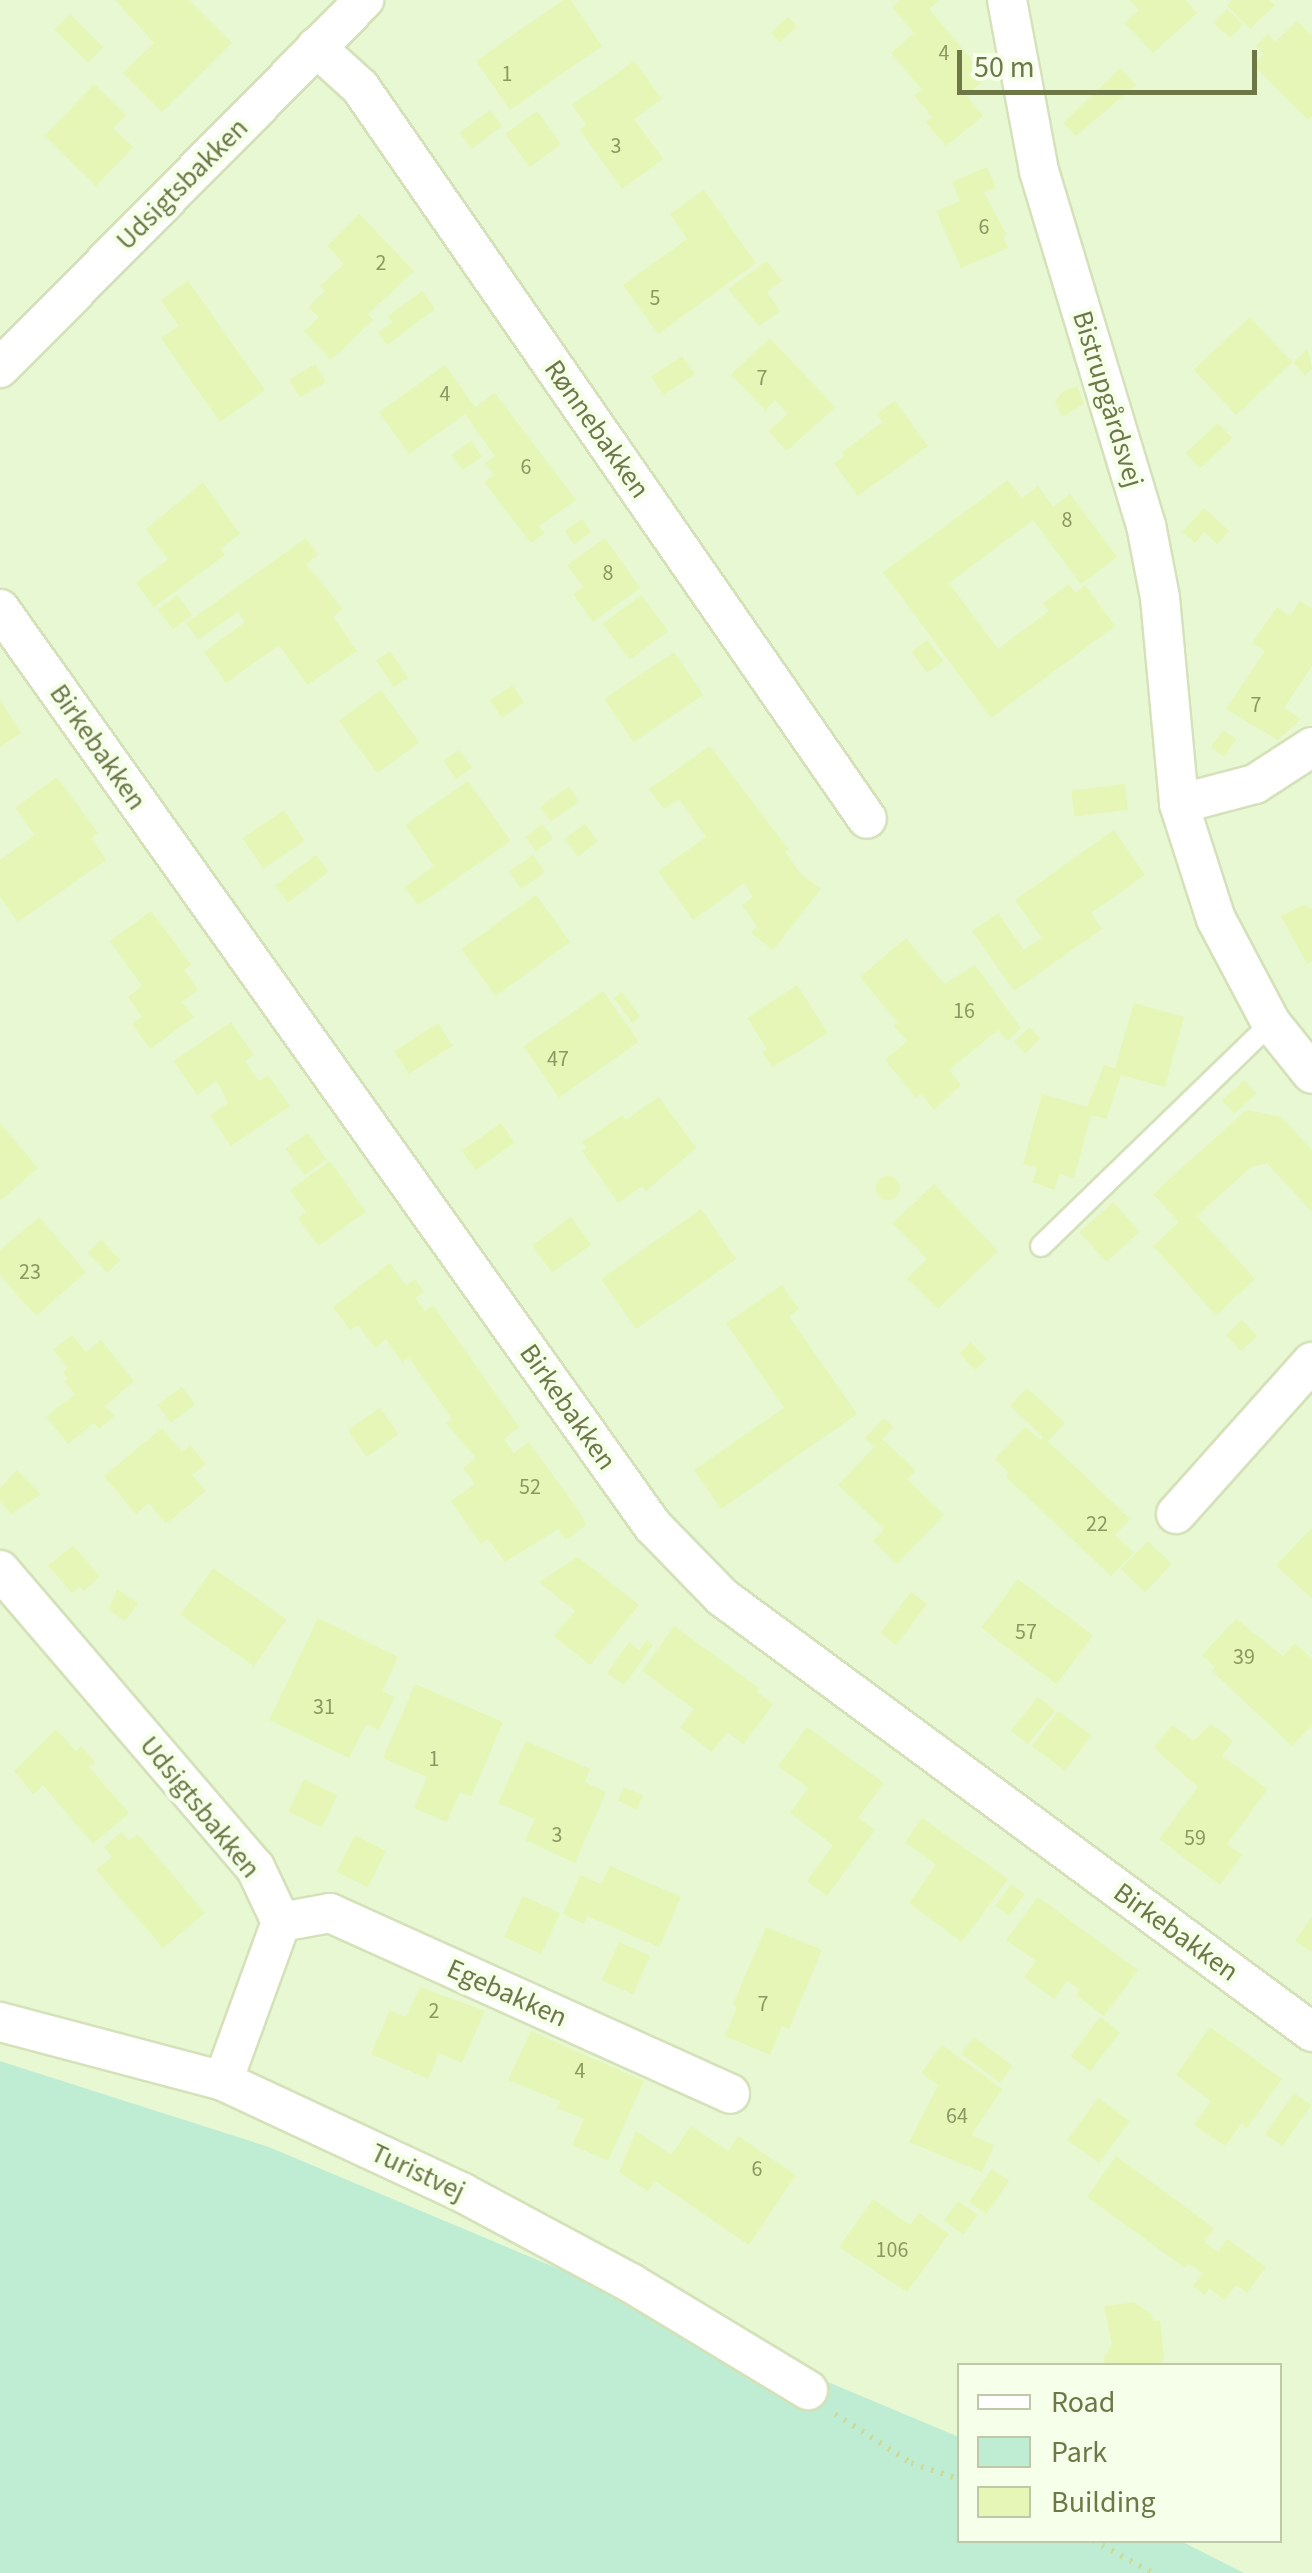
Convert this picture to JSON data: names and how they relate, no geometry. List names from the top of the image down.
{
  "streets": {
    "street": [
      "Udsigtsbakken",
      "Bistrupgårdsvej",
      "Rønnebakken",
      "Birkebakken",
      "Egebakken",
      "Turistvej"
    ]
  },
  "crossings": [
    ["Udsigtsbakken", "Rønnebakken"],
    ["Udsigtsbakken", "Egebakken"]
  ],
  "house_numbers": [
    "4",
    "1",
    "3",
    "6",
    "2",
    "5",
    "7",
    "4",
    "6",
    "8",
    "8",
    "7",
    "16",
    "47",
    "23",
    "52",
    "22",
    "57",
    "39",
    "31",
    "1",
    "3",
    "59",
    "7",
    "2",
    "4",
    "64",
    "6",
    "106"
  ],
  "legend": ["Road", "Park", "Building"],
  "scale_bar": "50 m"
}
